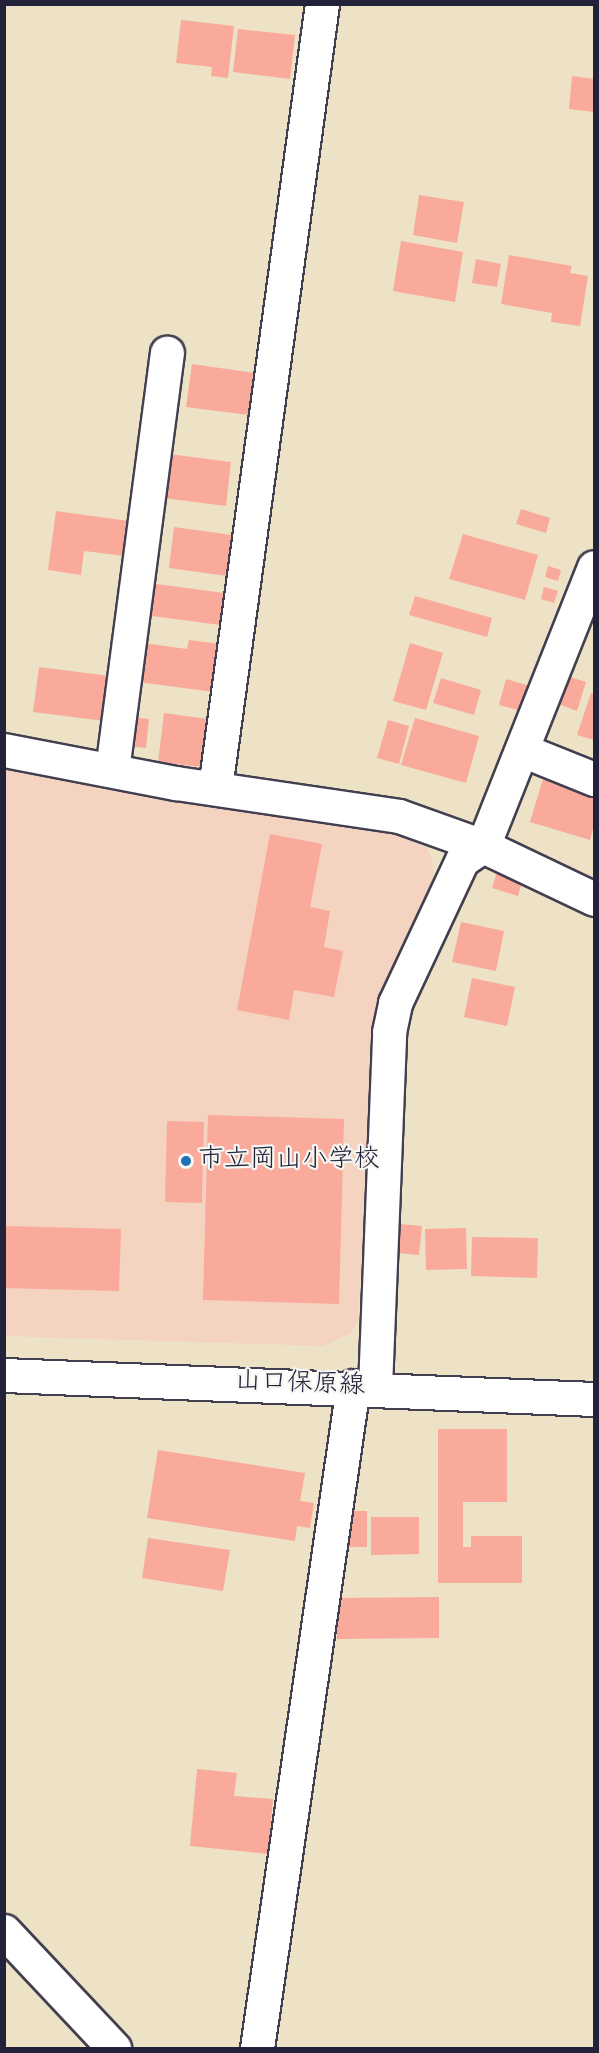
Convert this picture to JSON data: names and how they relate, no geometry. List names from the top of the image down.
{
  "streets": {
    "main road": ["山口保原線"]
  },
  "places": ["市立岡山小学校"]
}
